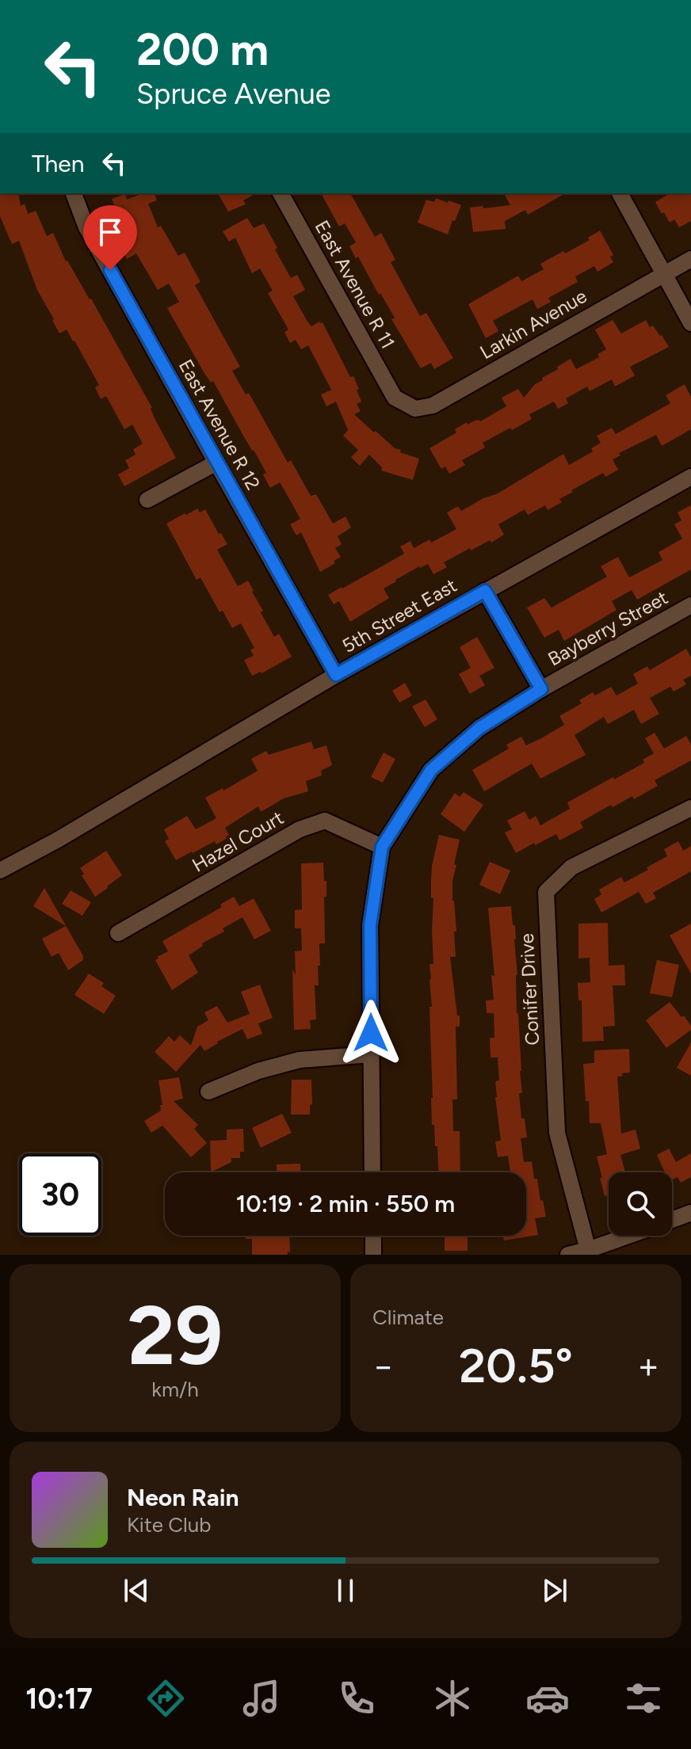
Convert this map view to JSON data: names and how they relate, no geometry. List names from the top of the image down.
{
  "streets": {
    "street": [
      "East Avenue R 11",
      "Larkin Avenue",
      "East Avenue R 12",
      "5th Street East",
      "Bayberry Street",
      "Hazel Court",
      "Conifer Drive"
    ]
  },
  "crossings": [
    ["East Avenue R 11", "Larkin Avenue"],
    ["East Avenue R 12", "5th Street East"],
    ["Bayberry Street", "Hazel Court"]
  ],
  "page": {
    "turn": ["200 m", "Spruce Avenue"],
    "then": "Then",
    "limit": "30",
    "trip": "10:19 · 2 min · 550 m",
    "tile": [
      ["29", "km/h"],
      "Climate"
    ],
    "heat": ["−", "20.5°", "+"],
    "song": ["Neon Rain", "Kite Club"],
    "tabs": "10:17"
  }
}
